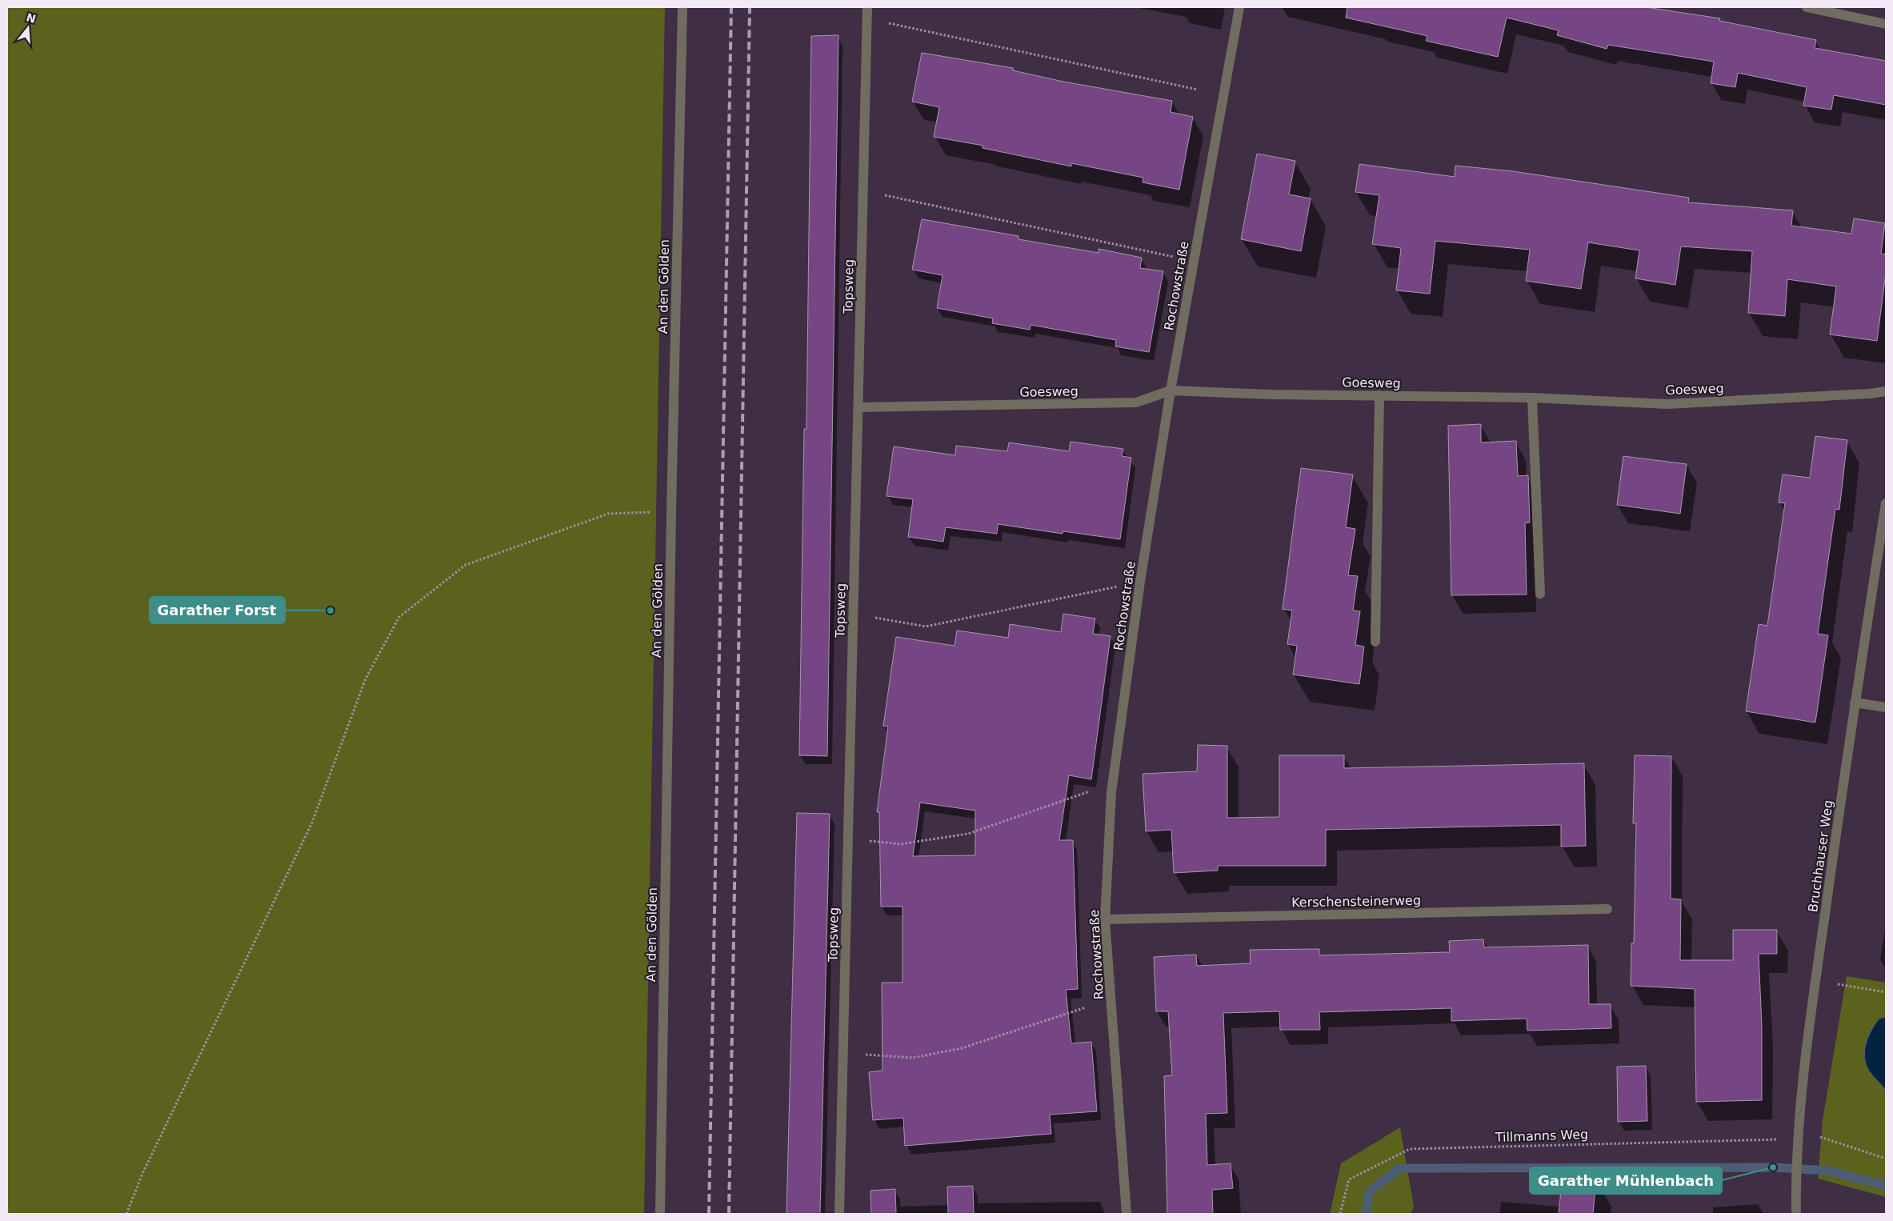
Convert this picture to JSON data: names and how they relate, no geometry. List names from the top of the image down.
{
  "streets": {
    "street": [
      "Rochowstraße",
      "An den Gölden",
      "Topsweg",
      "Goesweg",
      "Bruchhauser Weg",
      "Kerschensteinerweg"
    ],
    "path": ["Tillmanns Weg"]
  },
  "crossings": [
    ["Rochowstraße", "Goesweg"],
    ["Rochowstraße", "Kerschensteinerweg"],
    ["Topsweg", "Goesweg"]
  ],
  "places": ["Garather Forst", "Garather Mühlenbach"],
  "north": "top"
}
